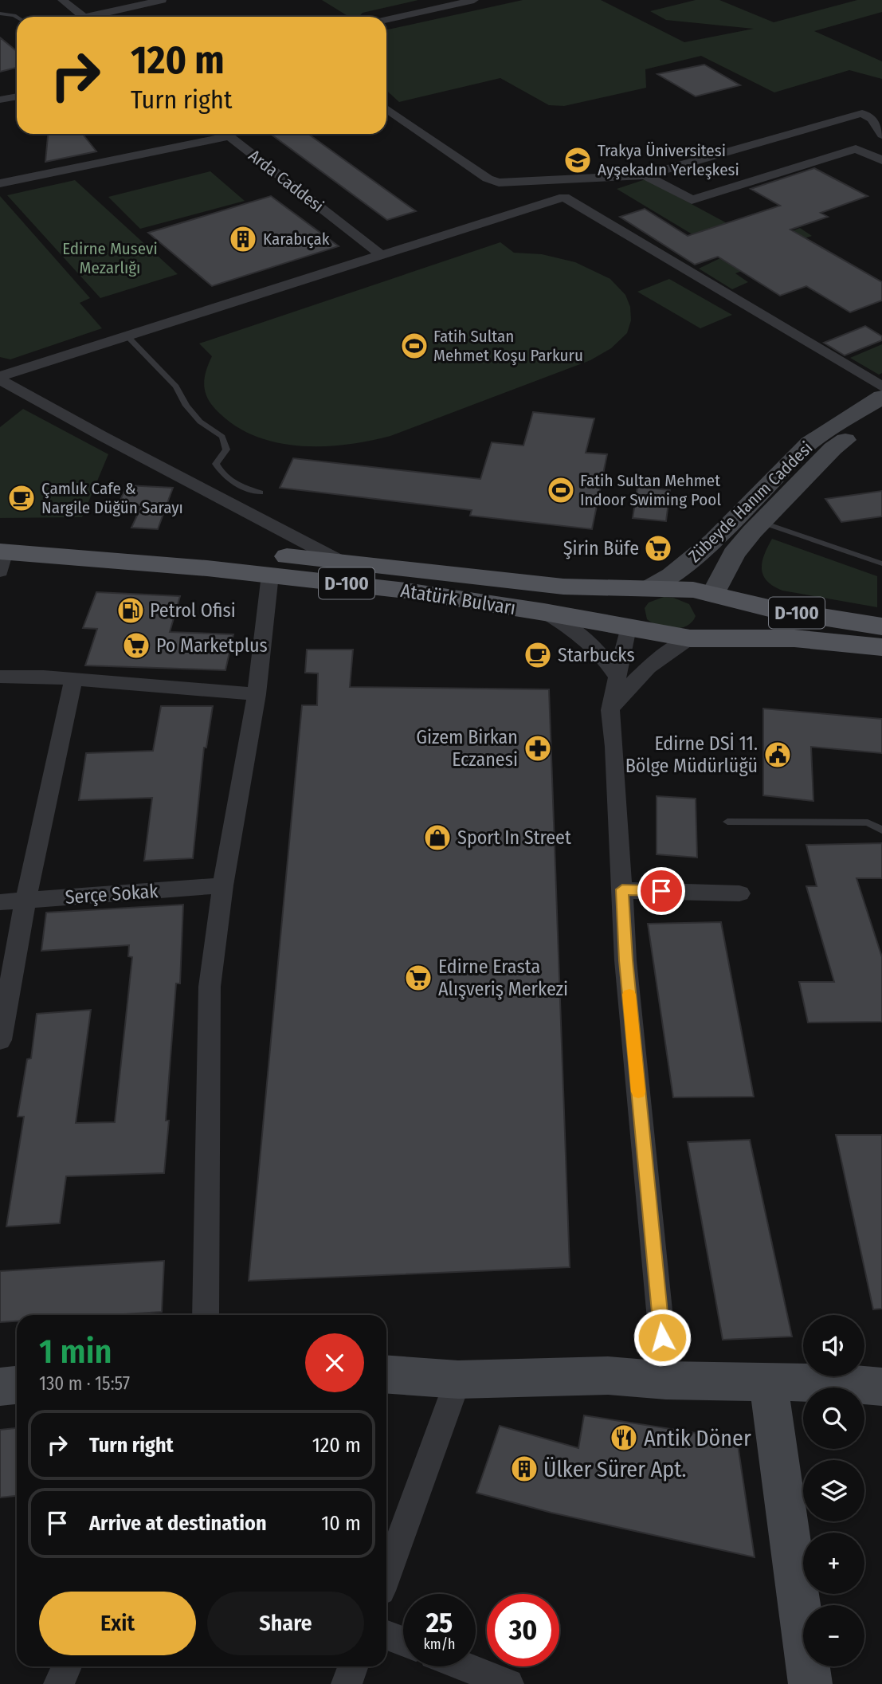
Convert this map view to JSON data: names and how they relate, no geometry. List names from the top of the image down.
{
  "streets": {
    "main road": ["Zübeyde Hanım Caddesi", "D-100", "Atatürk Bulvarı"],
    "street": ["Arda Caddesi", "Serçe Sokak"]
  },
  "crossings": [
    ["Zübeyde Hanım Caddesi", "Atatürk Bulvarı"]
  ],
  "parks": ["Edirne Musevi Mezarlığı"],
  "places": {
    "school or university": ["Trakya Üniversitesi Ayşekadın Yerleşkesi"],
    "building": ["Karabıçak", "Ülker Sürer Apt."],
    "sports": ["Fatih Sultan Mehmet Koşu Parkuru", "Fatih Sultan Mehmet Indoor Swiming Pool"],
    "cafe": ["Çamlık Cafe & Nargile Düğün Sarayı", "Starbucks"],
    "supermarket": ["Şirin Büfe", "Po Marketplus", "Edirne Erasta Alışveriş Merkezi"],
    "fuel station": ["Petrol Ofisi"],
    "pharmacy": ["Gizem Birkan Eczanesi"],
    "public building": ["Edirne DSİ 11. Bölge Müdürlüğü"],
    "shop": ["Sport In Street"],
    "restaurant": ["Antik Döner"]
  },
  "page": {
    "turn": ["120 m", "Turn right"],
    "map_buttons": ["+", "−"],
    "heading": ["1 min", "130 m · 15:57"],
    "list": [
      {
        "name": "Turn right",
        "value": "120 m"
      },
      {
        "name": "Arrive at destination",
        "value": "10 m"
      }
    ],
    "buttons": ["Exit", "Share"],
    "speed": "25 km/h",
    "limit": "30"
  }
}
